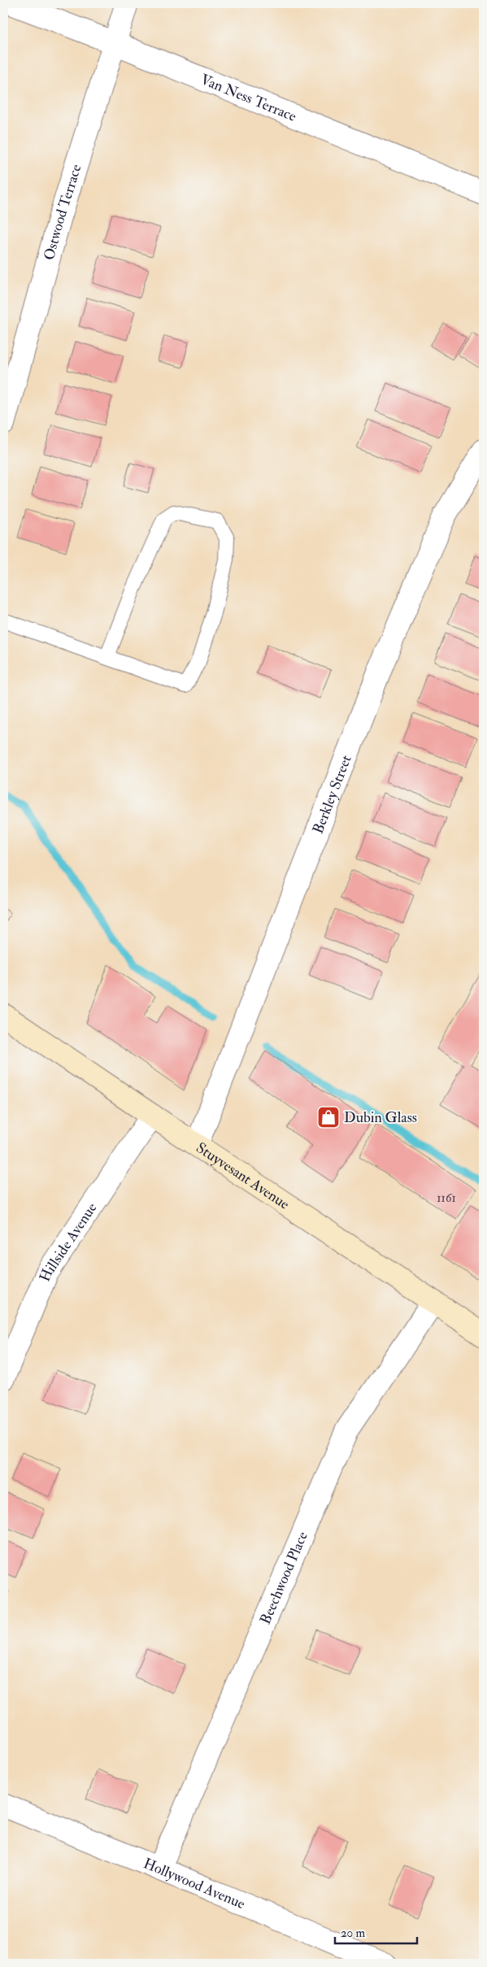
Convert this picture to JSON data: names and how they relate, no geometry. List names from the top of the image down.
{
  "streets": {
    "main road": ["Stuyvesant Avenue"],
    "street": [
      "Van Ness Terrace",
      "Ostwood Terrace",
      "Berkley Street",
      "Hillside Avenue",
      "Beechwood Place",
      "Hollywood Avenue"
    ]
  },
  "crossings": [
    ["Van Ness Terrace", "Ostwood Terrace"],
    ["Berkley Street", "Stuyvesant Avenue"],
    ["Stuyvesant Avenue", "Hillside Avenue"],
    ["Stuyvesant Avenue", "Beechwood Place"],
    ["Beechwood Place", "Hollywood Avenue"]
  ],
  "places": {
    "shop": ["Dubin Glass"]
  },
  "house_numbers": ["1161"],
  "scale_bar": "20 m"
}
